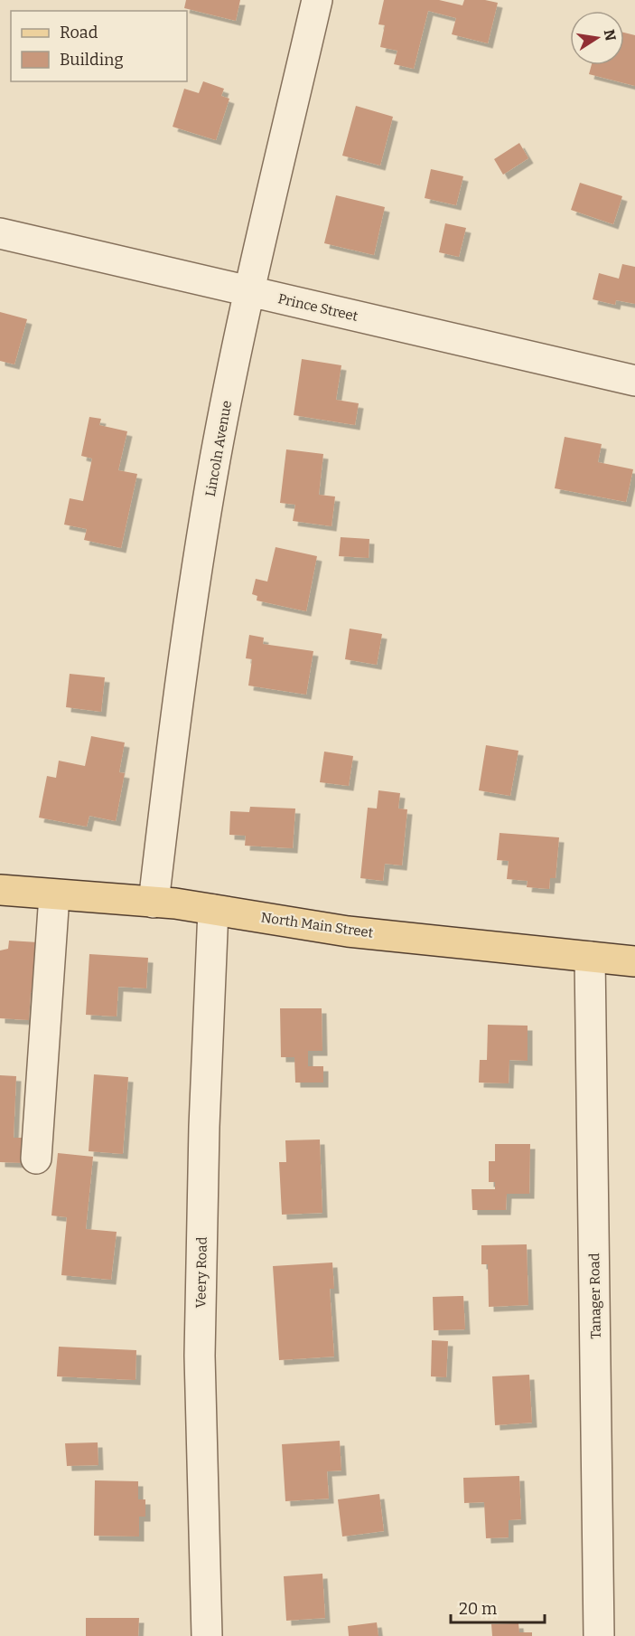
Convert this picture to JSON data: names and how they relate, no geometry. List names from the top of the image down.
{
  "streets": {
    "main road": ["North Main Street"],
    "street": [
      "Prince Street",
      "Lincoln Avenue",
      "Veery Road",
      "Tanager Road"
    ]
  },
  "crossings": [
    ["Prince Street", "Lincoln Avenue"],
    ["Lincoln Avenue", "North Main Street"],
    ["North Main Street", "Veery Road"],
    ["North Main Street", "Tanager Road"]
  ],
  "legend": ["Road", "Building"],
  "scale_bar": "20 m",
  "north": "right"
}
